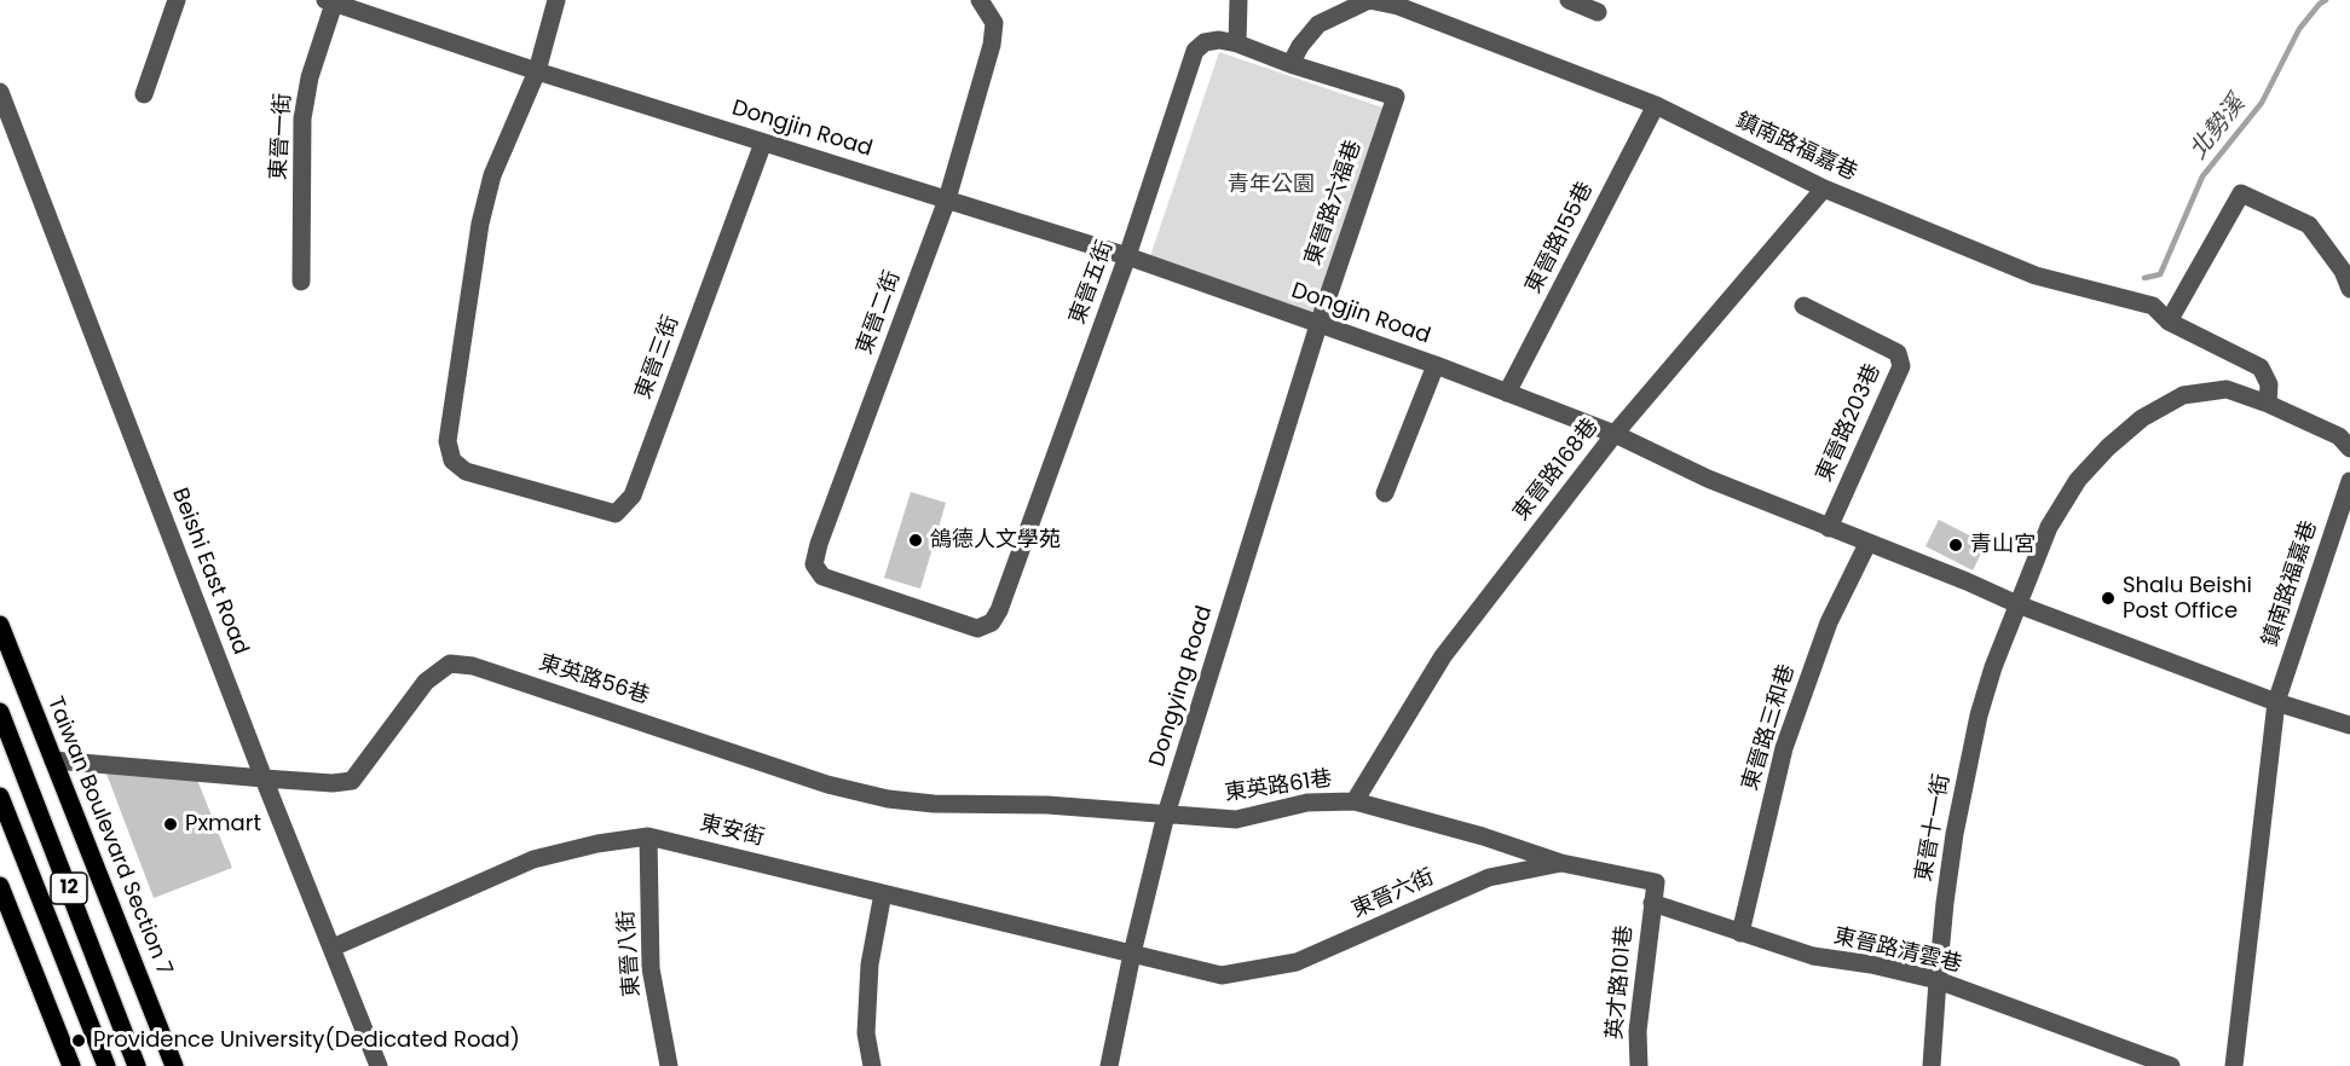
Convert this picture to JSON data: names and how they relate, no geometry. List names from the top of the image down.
{
  "streets": {
    "main road": ["Taiwan Boulevard Section 7", "12"],
    "street": [
      "Dongjin Road",
      "東晉一街",
      "鎮南路福嘉巷",
      "東晉路六福巷",
      "東晉路155巷",
      "東晉五街",
      "東晉二街",
      "東晉三街",
      "東晉路203巷",
      "東晉路168巷",
      "Beishi East Road",
      "東英路56巷",
      "Dongying Road",
      "東晉路三和巷",
      "東英路61巷",
      "東晉十一街",
      "東安街",
      "東晉六街",
      "東晉路清雲巷",
      "東晉八街",
      "英才路101巷"
    ]
  },
  "crossings": [
    ["Dongjin Road", "東晉一街"],
    ["Dongjin Road", "鎮南路福嘉巷"],
    ["Dongjin Road", "東晉路六福巷"],
    ["Dongjin Road", "東晉路155巷"],
    ["Dongjin Road", "東晉五街"],
    ["Dongjin Road", "東晉二街"],
    ["Dongjin Road", "東晉三街"],
    ["Dongjin Road", "東晉路203巷"],
    ["Dongjin Road", "東晉路168巷"],
    ["Dongjin Road", "Dongying Road"],
    ["Dongjin Road", "東晉路三和巷"],
    ["Dongjin Road", "東晉十一街"],
    ["鎮南路福嘉巷", "東晉路155巷"],
    ["鎮南路福嘉巷", "東晉五街"],
    ["鎮南路福嘉巷", "東晉路168巷"],
    ["東晉路六福巷", "東晉五街"],
    ["東晉路六福巷", "Dongying Road"],
    ["東晉五街", "東晉二街"],
    ["東晉路168巷", "東英路61巷"],
    ["Beishi East Road", "東英路56巷"],
    ["Beishi East Road", "東安街"],
    ["東英路56巷", "Dongying Road"],
    ["東英路56巷", "東英路61巷"],
    ["東英路56巷", "Taiwan Boulevard Section 7"],
    ["Dongying Road", "東英路61巷"],
    ["Dongying Road", "東安街"],
    ["Dongying Road", "東晉六街"],
    ["東晉路三和巷", "東晉路清雲巷"],
    ["東晉十一街", "東晉路清雲巷"],
    ["東安街", "東晉六街"],
    ["東安街", "東晉八街"],
    ["東晉六街", "東晉路清雲巷"],
    ["東晉六街", "英才路101巷"],
    ["東晉路清雲巷", "英才路101巷"]
  ],
  "water": ["北勢溪"],
  "parks": ["青年公園"],
  "places": [
    "鴿德人文學苑",
    "青山宮",
    "Shalu Beishi Post Office",
    "Pxmart",
    "Providence University(Dedicated Road)"
  ]
}
